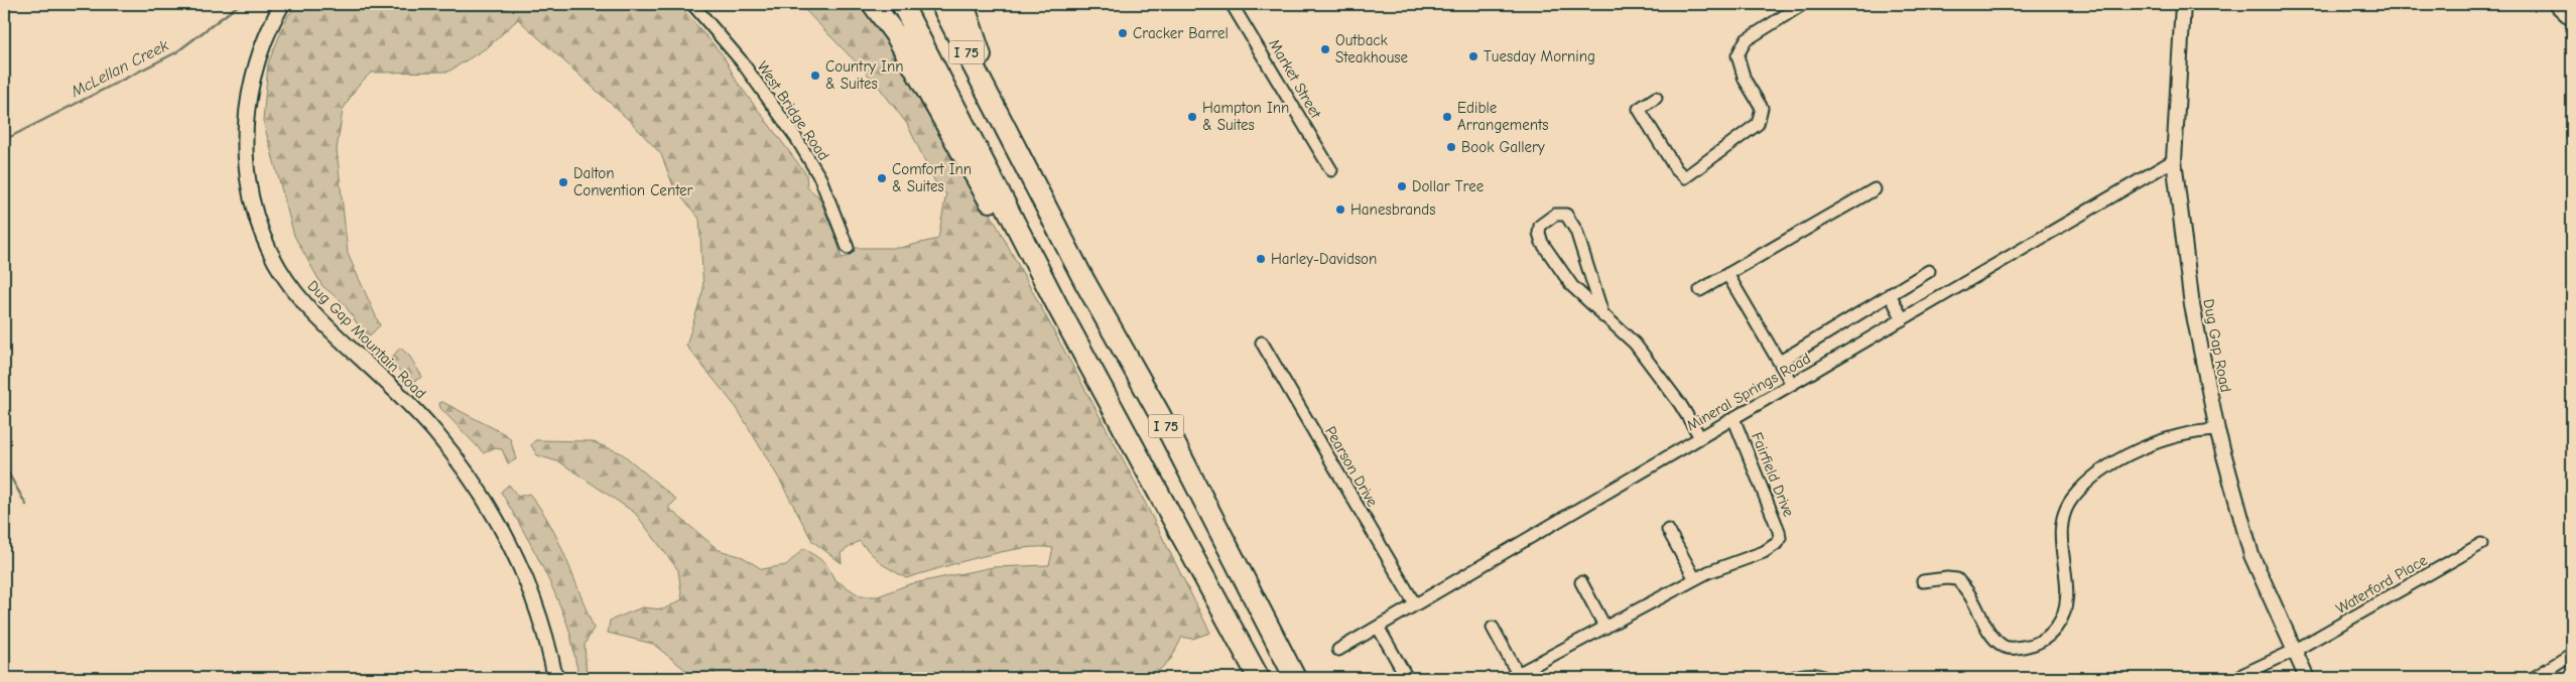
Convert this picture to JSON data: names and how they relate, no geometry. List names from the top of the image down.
{
  "streets": {
    "highway": ["I 75"],
    "street": [
      "Market Street",
      "West Bridge Road",
      "Dug Gap Mountain Road",
      "Dug Gap Road",
      "Mineral Springs Road",
      "Pearson Drive",
      "Fairfield Drive",
      "Waterford Place"
    ]
  },
  "crossings": [
    ["Dug Gap Road", "Mineral Springs Road"],
    ["Dug Gap Road", "Waterford Place"],
    ["Mineral Springs Road", "Pearson Drive"],
    ["Mineral Springs Road", "Fairfield Drive"]
  ],
  "water": ["McLellan Creek"],
  "places": [
    "Cracker Barrel",
    "Outback Steakhouse",
    "Tuesday Morning",
    "Country Inn & Suites",
    "Hampton Inn & Suites",
    "Edible Arrangements",
    "Book Gallery",
    "Comfort Inn & Suites",
    "Dalton Convention Center",
    "Dollar Tree",
    "Hanesbrands",
    "Harley-Davidson"
  ]
}
